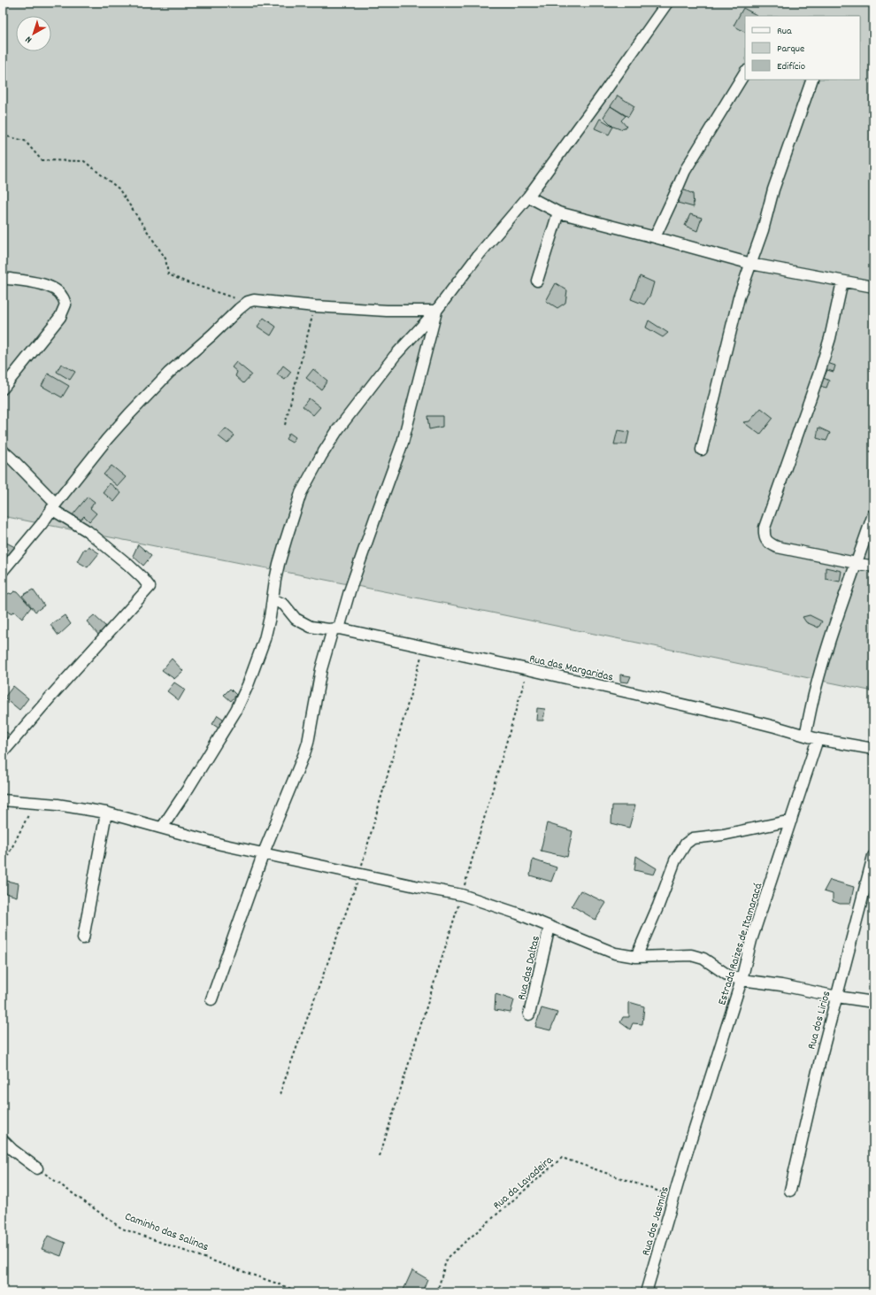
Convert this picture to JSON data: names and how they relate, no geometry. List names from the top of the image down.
{
  "streets": {
    "street": [
      "Rua das Margaridas",
      "Estrada Raizes de Itamaracá",
      "Rua das Daltas",
      "Rua dos Lirios",
      "Rua dos Jasmins"
    ],
    "path": ["Rua da Lavadeira", "Caminho das Salinas"]
  },
  "crossings": [
    ["Rua das Margaridas", "Estrada Raizes de Itamaracá"],
    ["Estrada Raizes de Itamaracá", "Rua dos Jasmins"],
    ["Rua da Lavadeira", "Rua dos Jasmins"]
  ],
  "legend": ["Rua", "Parque", "Edifício"],
  "north": "bottom left"
}
